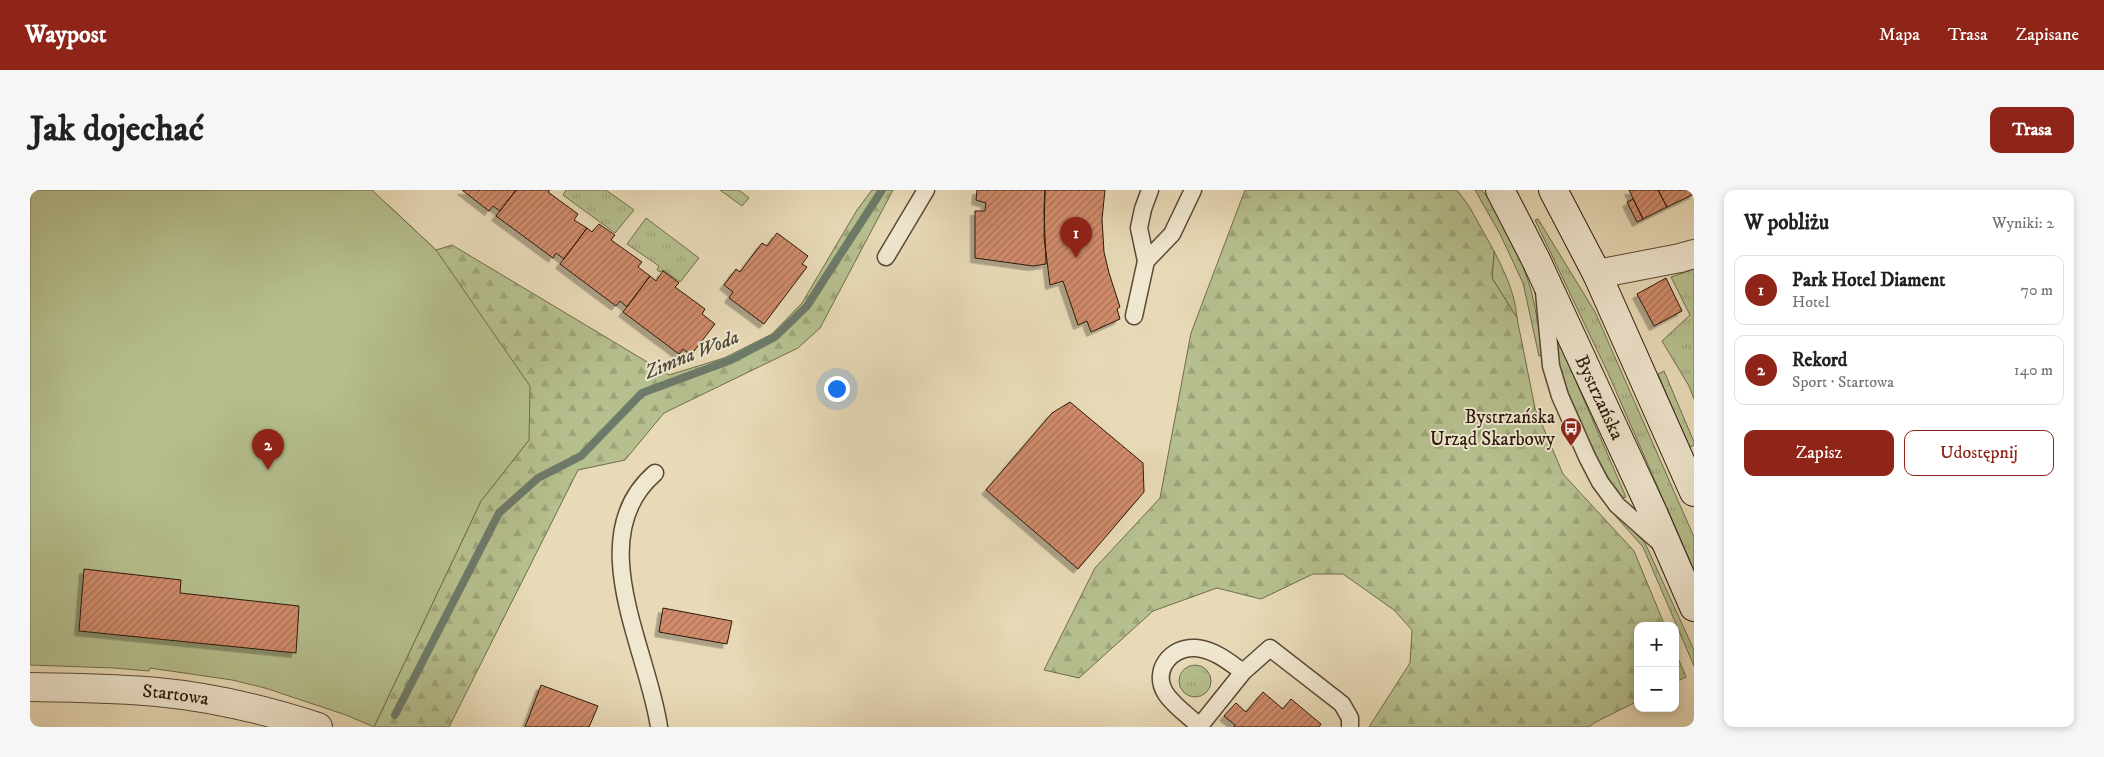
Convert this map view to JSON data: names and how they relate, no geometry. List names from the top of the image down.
{
  "streets": {
    "main road": ["Bystrzańska", "Startowa"]
  },
  "water": ["Zimna Woda"],
  "places": {
    "bus stop": ["Bystrzańska Urząd Skarbowy"]
  },
  "page": {
    "header": "Waypost",
    "nav": ["Mapa", "Trasa", "Zapisane"],
    "buttons": [
      "Trasa",
      ["Zapisz", "Udostępnij"]
    ],
    "title": "Jak dojechać",
    "heading": ["W pobliżu", "Wyniki: 2"],
    "pins": ["1", "2"],
    "list": [
      {
        "mark": "1",
        "name": "Park Hotel Diament",
        "note": "Hotel",
        "value": "70 m"
      },
      {
        "mark": "2",
        "name": "Rekord",
        "note": "Sport · Startowa",
        "value": "140 m"
      }
    ],
    "map_buttons": ["+", "−"]
  }
}
